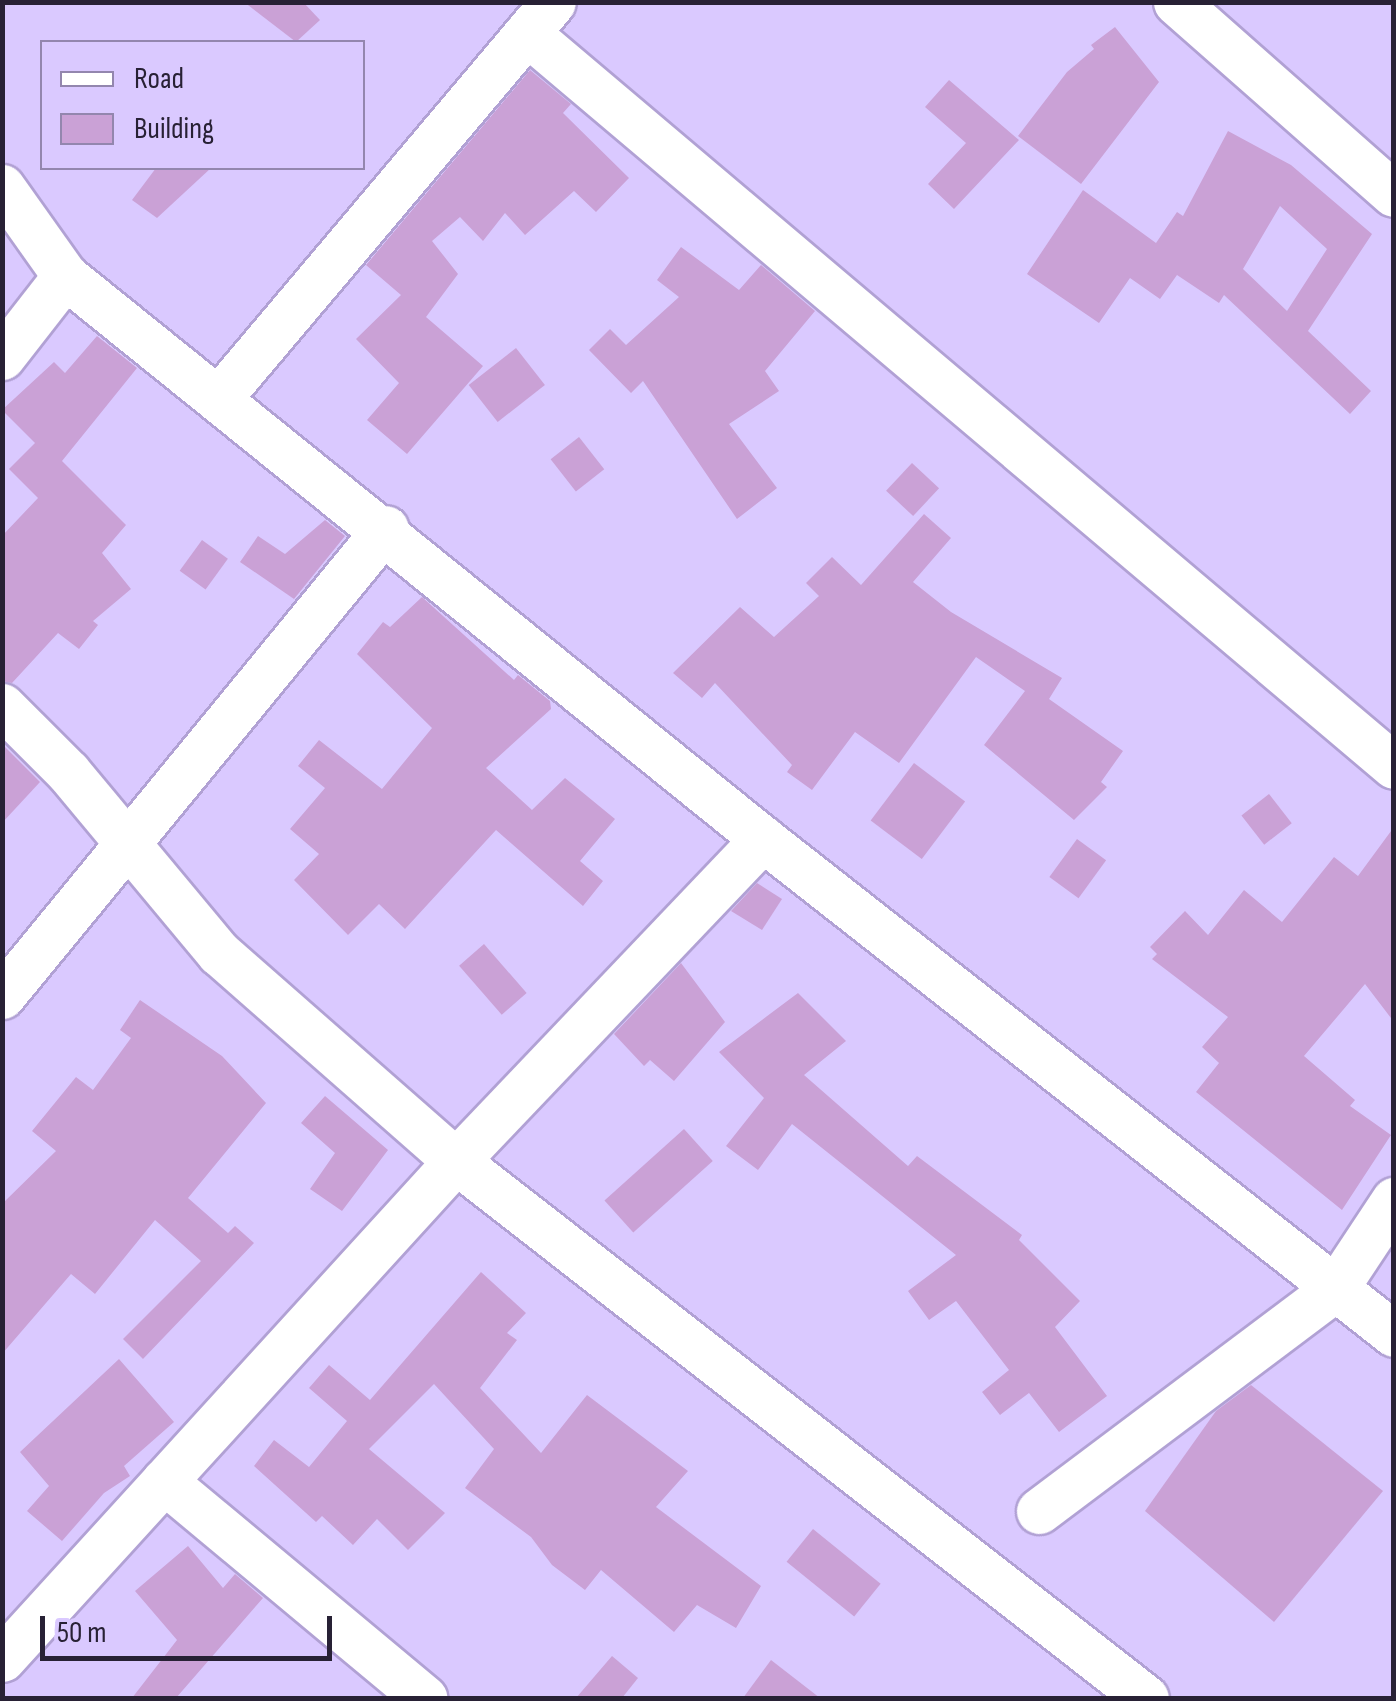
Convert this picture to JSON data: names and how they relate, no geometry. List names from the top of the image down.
{
  "legend": ["Road", "Building"],
  "scale_bar": "50 m"
}
